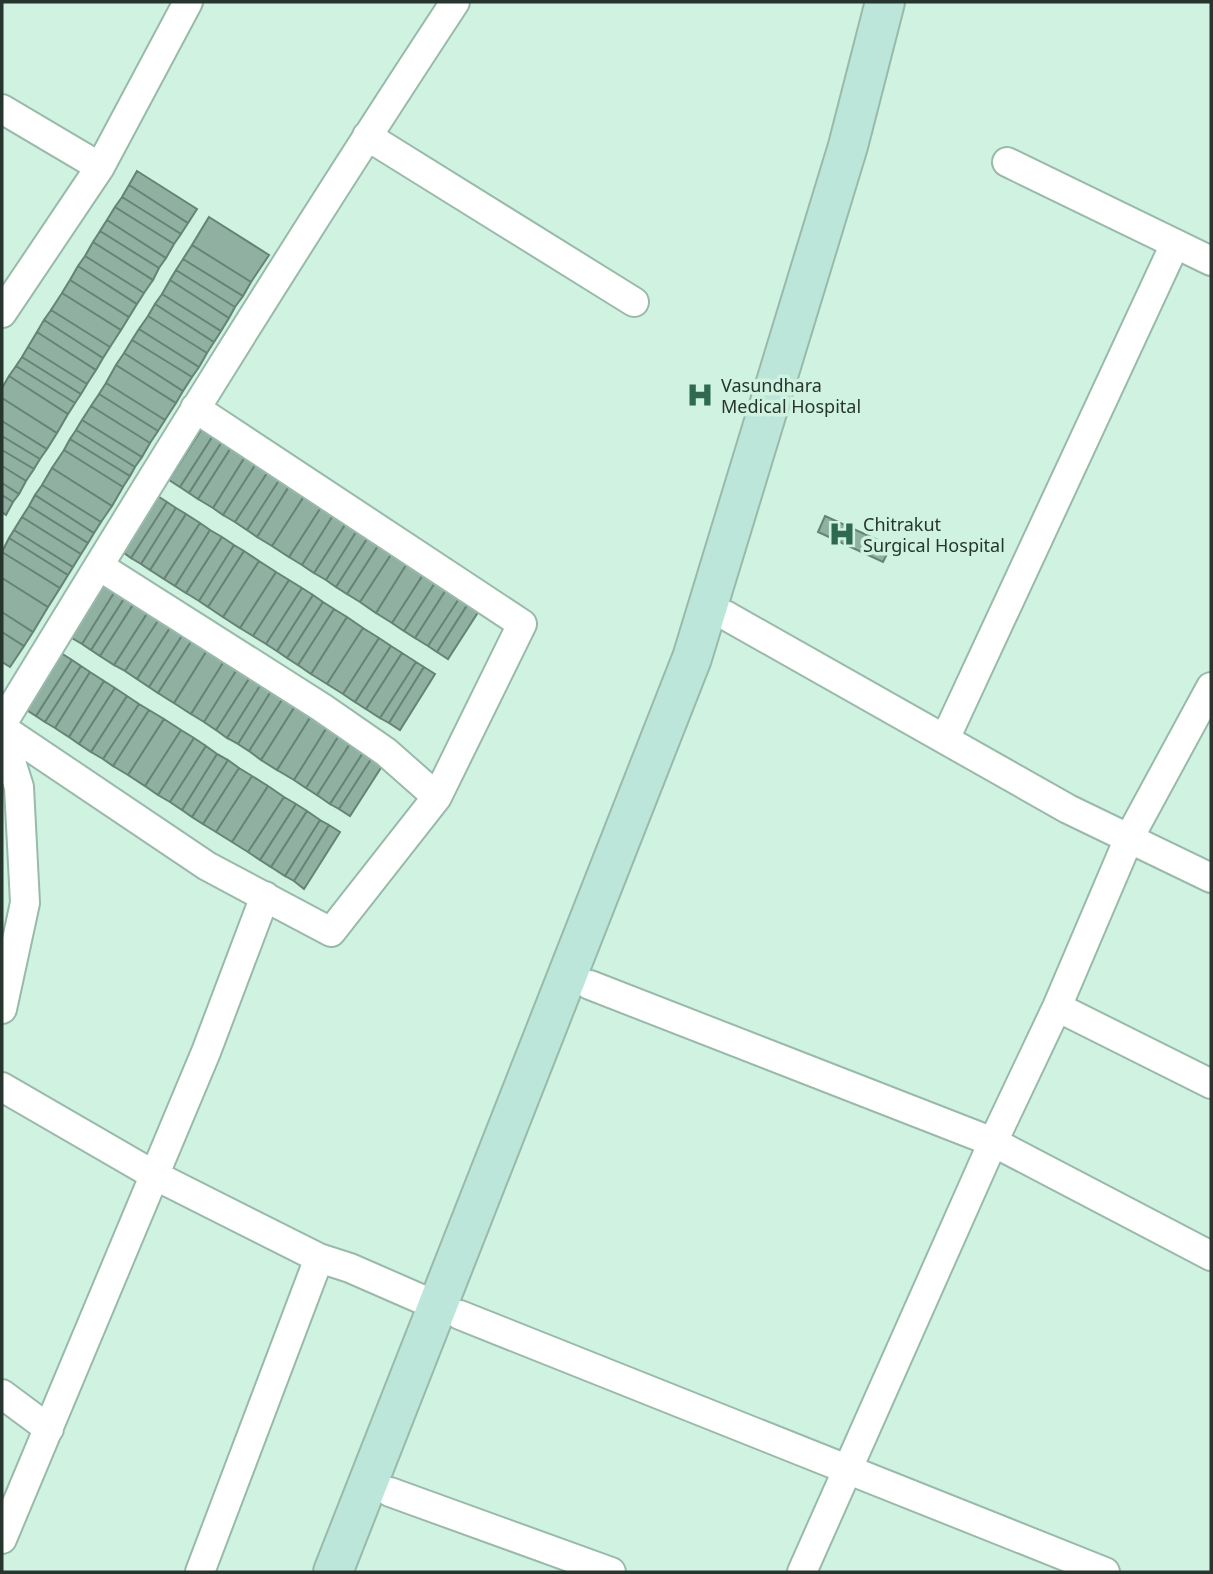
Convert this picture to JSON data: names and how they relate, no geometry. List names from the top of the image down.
{
  "places": {
    "hospital": ["Vasundhara Medical Hospital", "Chitrakut Surgical Hospital"]
  }
}
